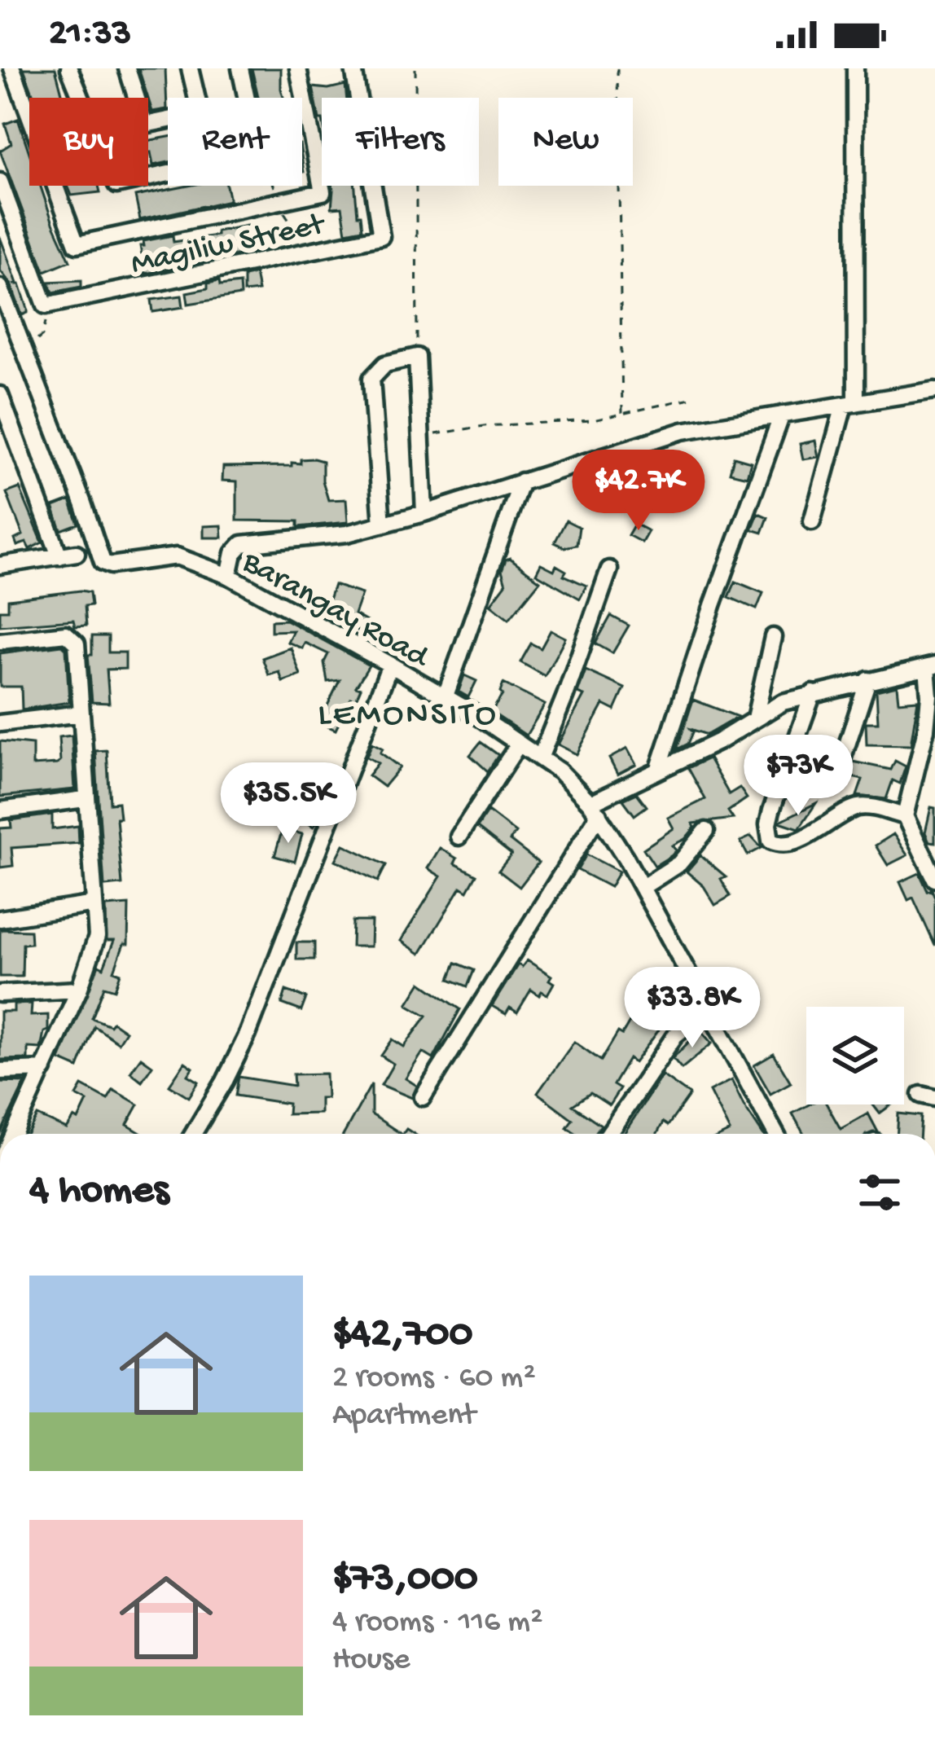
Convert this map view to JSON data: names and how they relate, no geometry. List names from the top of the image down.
{
  "streets": {
    "street": ["Magiliw Street", "Barangay Road"]
  },
  "districts": ["LEMONSITO"],
  "page": {
    "status": "21:33",
    "chip": [
      "Buy",
      "Rent",
      "Filters",
      "New"
    ],
    "price": [
      "$42.7K",
      "$73K",
      "$35.5K",
      "$33.8K"
    ],
    "heading": "4 homes",
    "list": [
      {
        "name": "$42,700",
        "note": "2 rooms · 60 m² · Apartment"
      },
      {
        "name": "$73,000",
        "note": "4 rooms · 116 m² · House"
      }
    ]
  }
}
